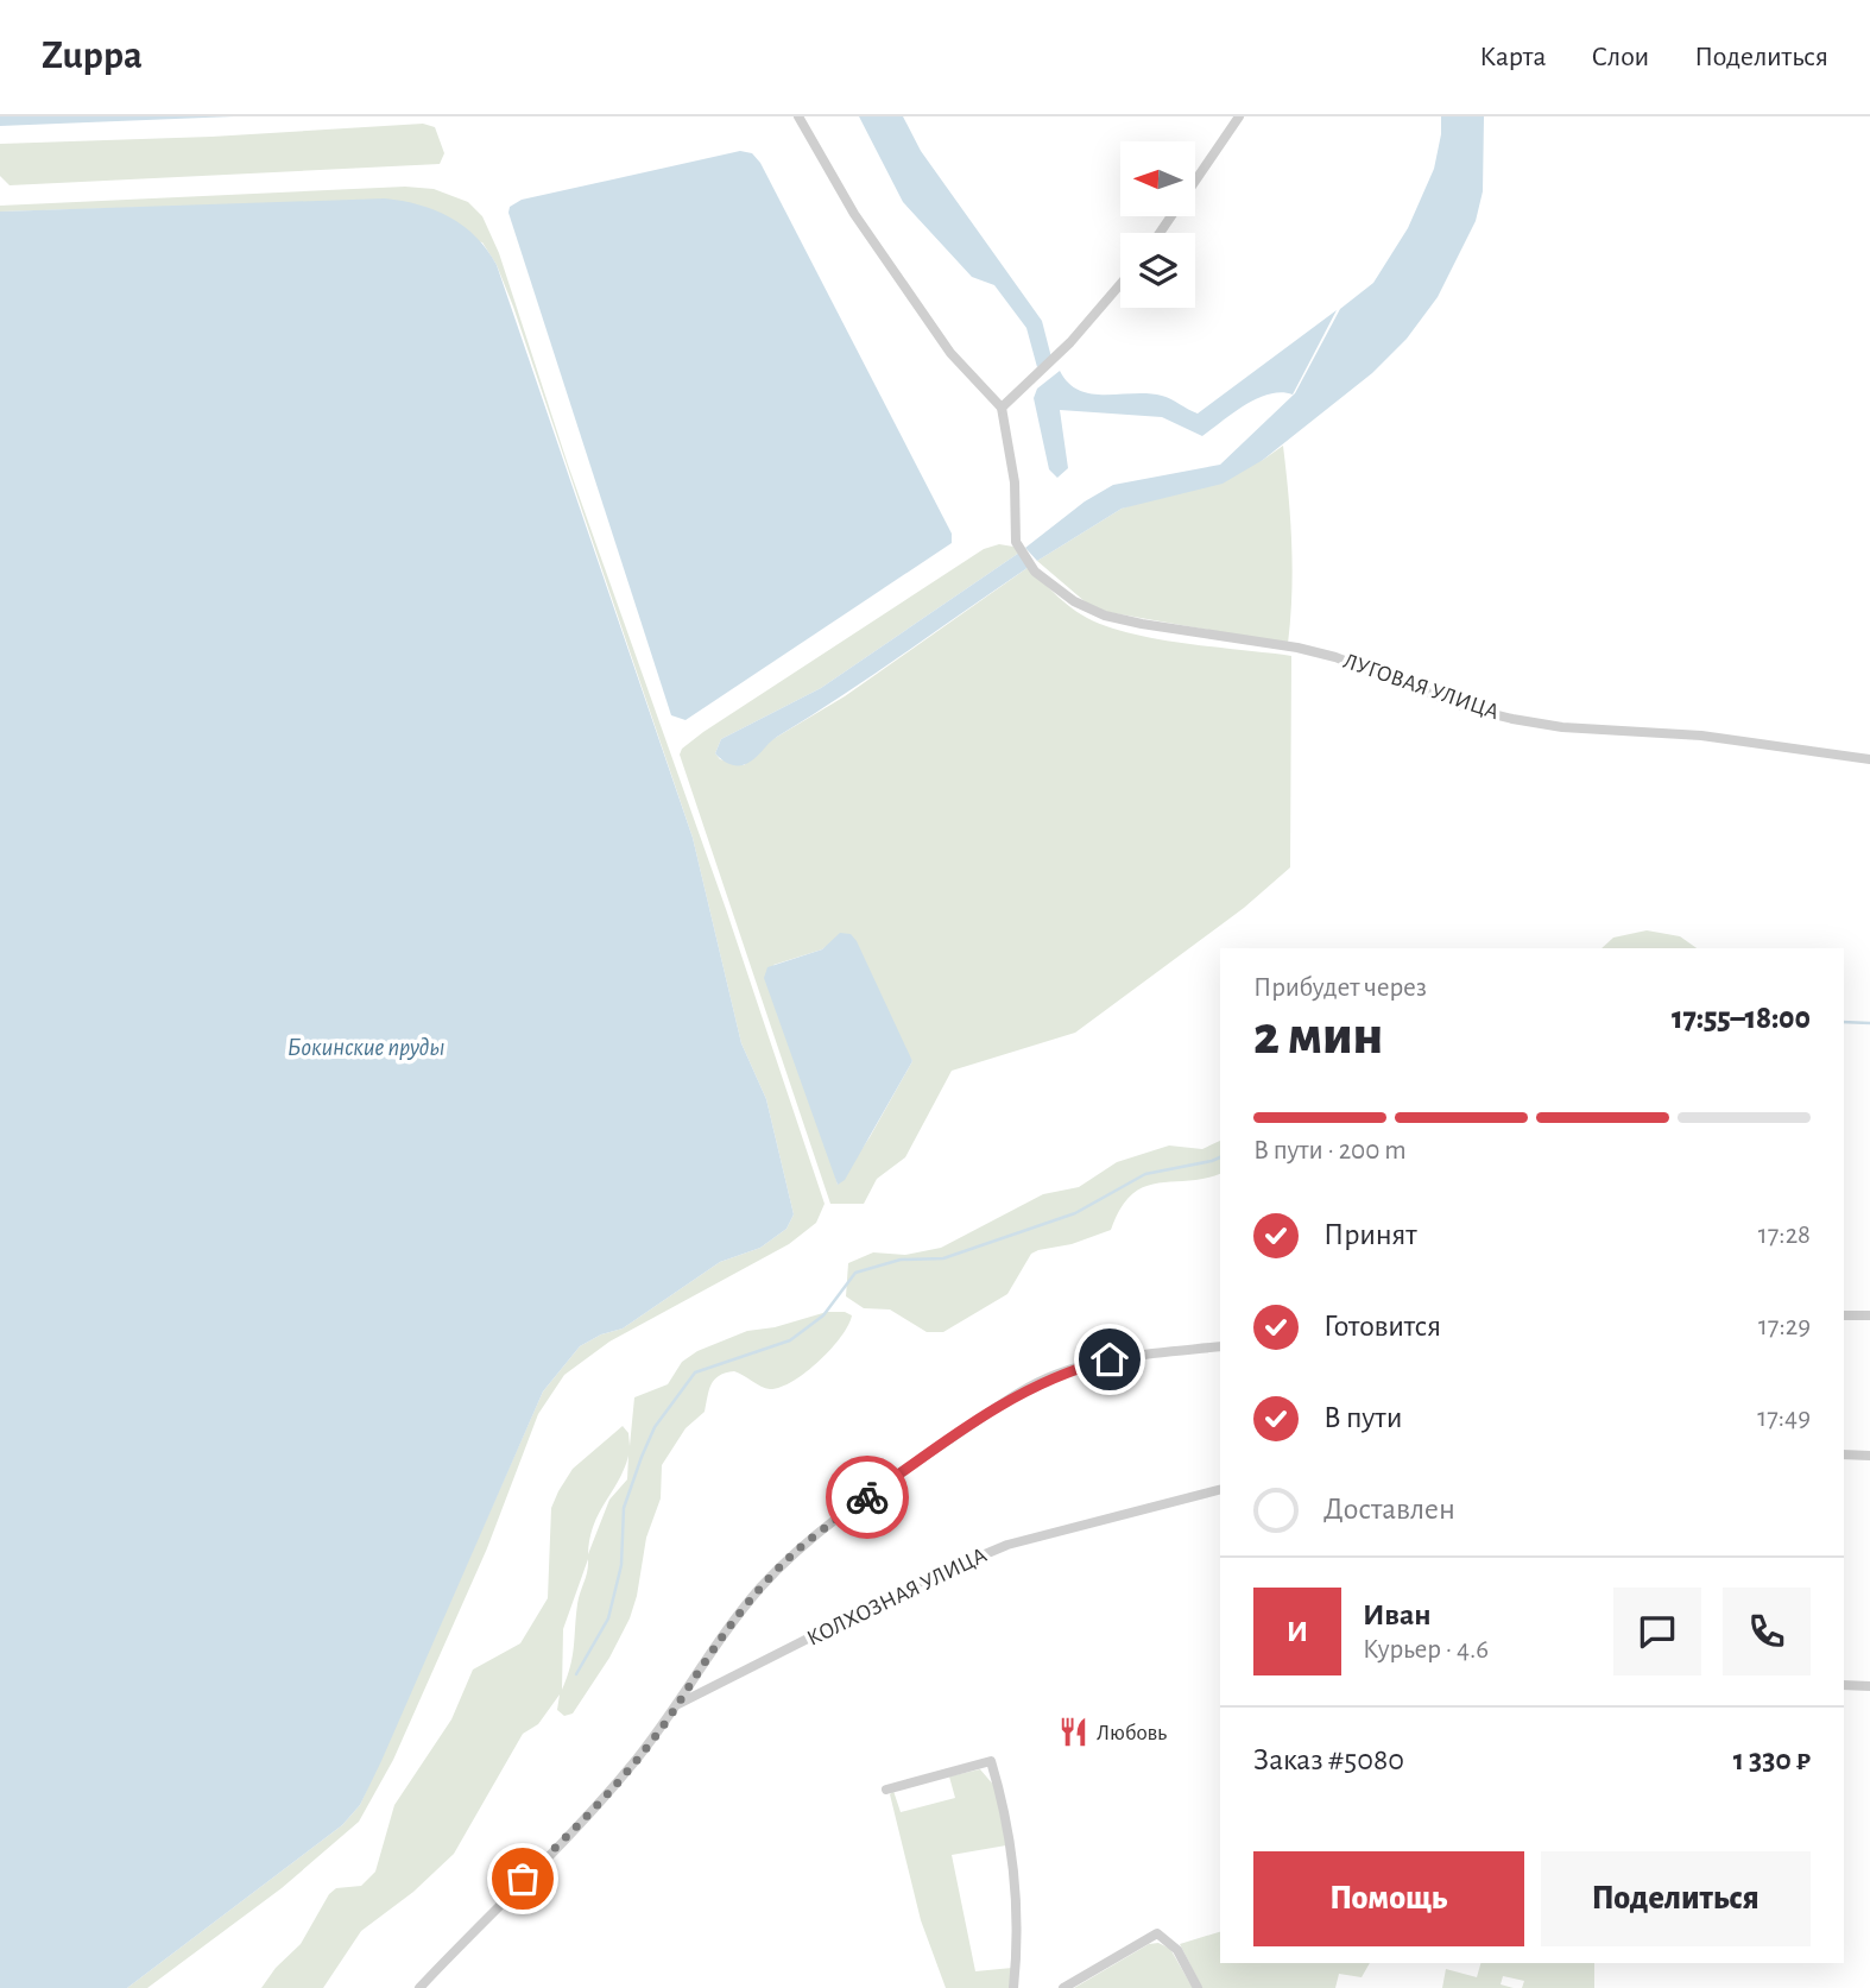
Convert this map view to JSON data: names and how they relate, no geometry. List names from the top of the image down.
{
  "streets": {
    "street": ["ЛУГОВАЯ УЛИЦА", "КОЛХОЗНАЯ УЛИЦА"]
  },
  "water": ["Бокинские пруды"],
  "places": {
    "restaurant": ["Любовь"]
  },
  "north": "left",
  "page": {
    "header": "Zuppa",
    "nav": ["Карта", "Слои", "Поделиться"],
    "heading": ["2 мин", "Прибудет через", "17:55–18:00"],
    "panel": [
      "Иван",
      "Курьер · 4.6",
      "Заказ #5080",
      "1 330 ₽"
    ],
    "bar": "В пути · 200 m",
    "list": [
      ["Принят", "17:28"],
      ["Готовится", "17:29"],
      ["В пути", "17:49"],
      "Доставлен"
    ],
    "round": "И",
    "buttons": ["Помощь", "Поделиться"]
  }
}
